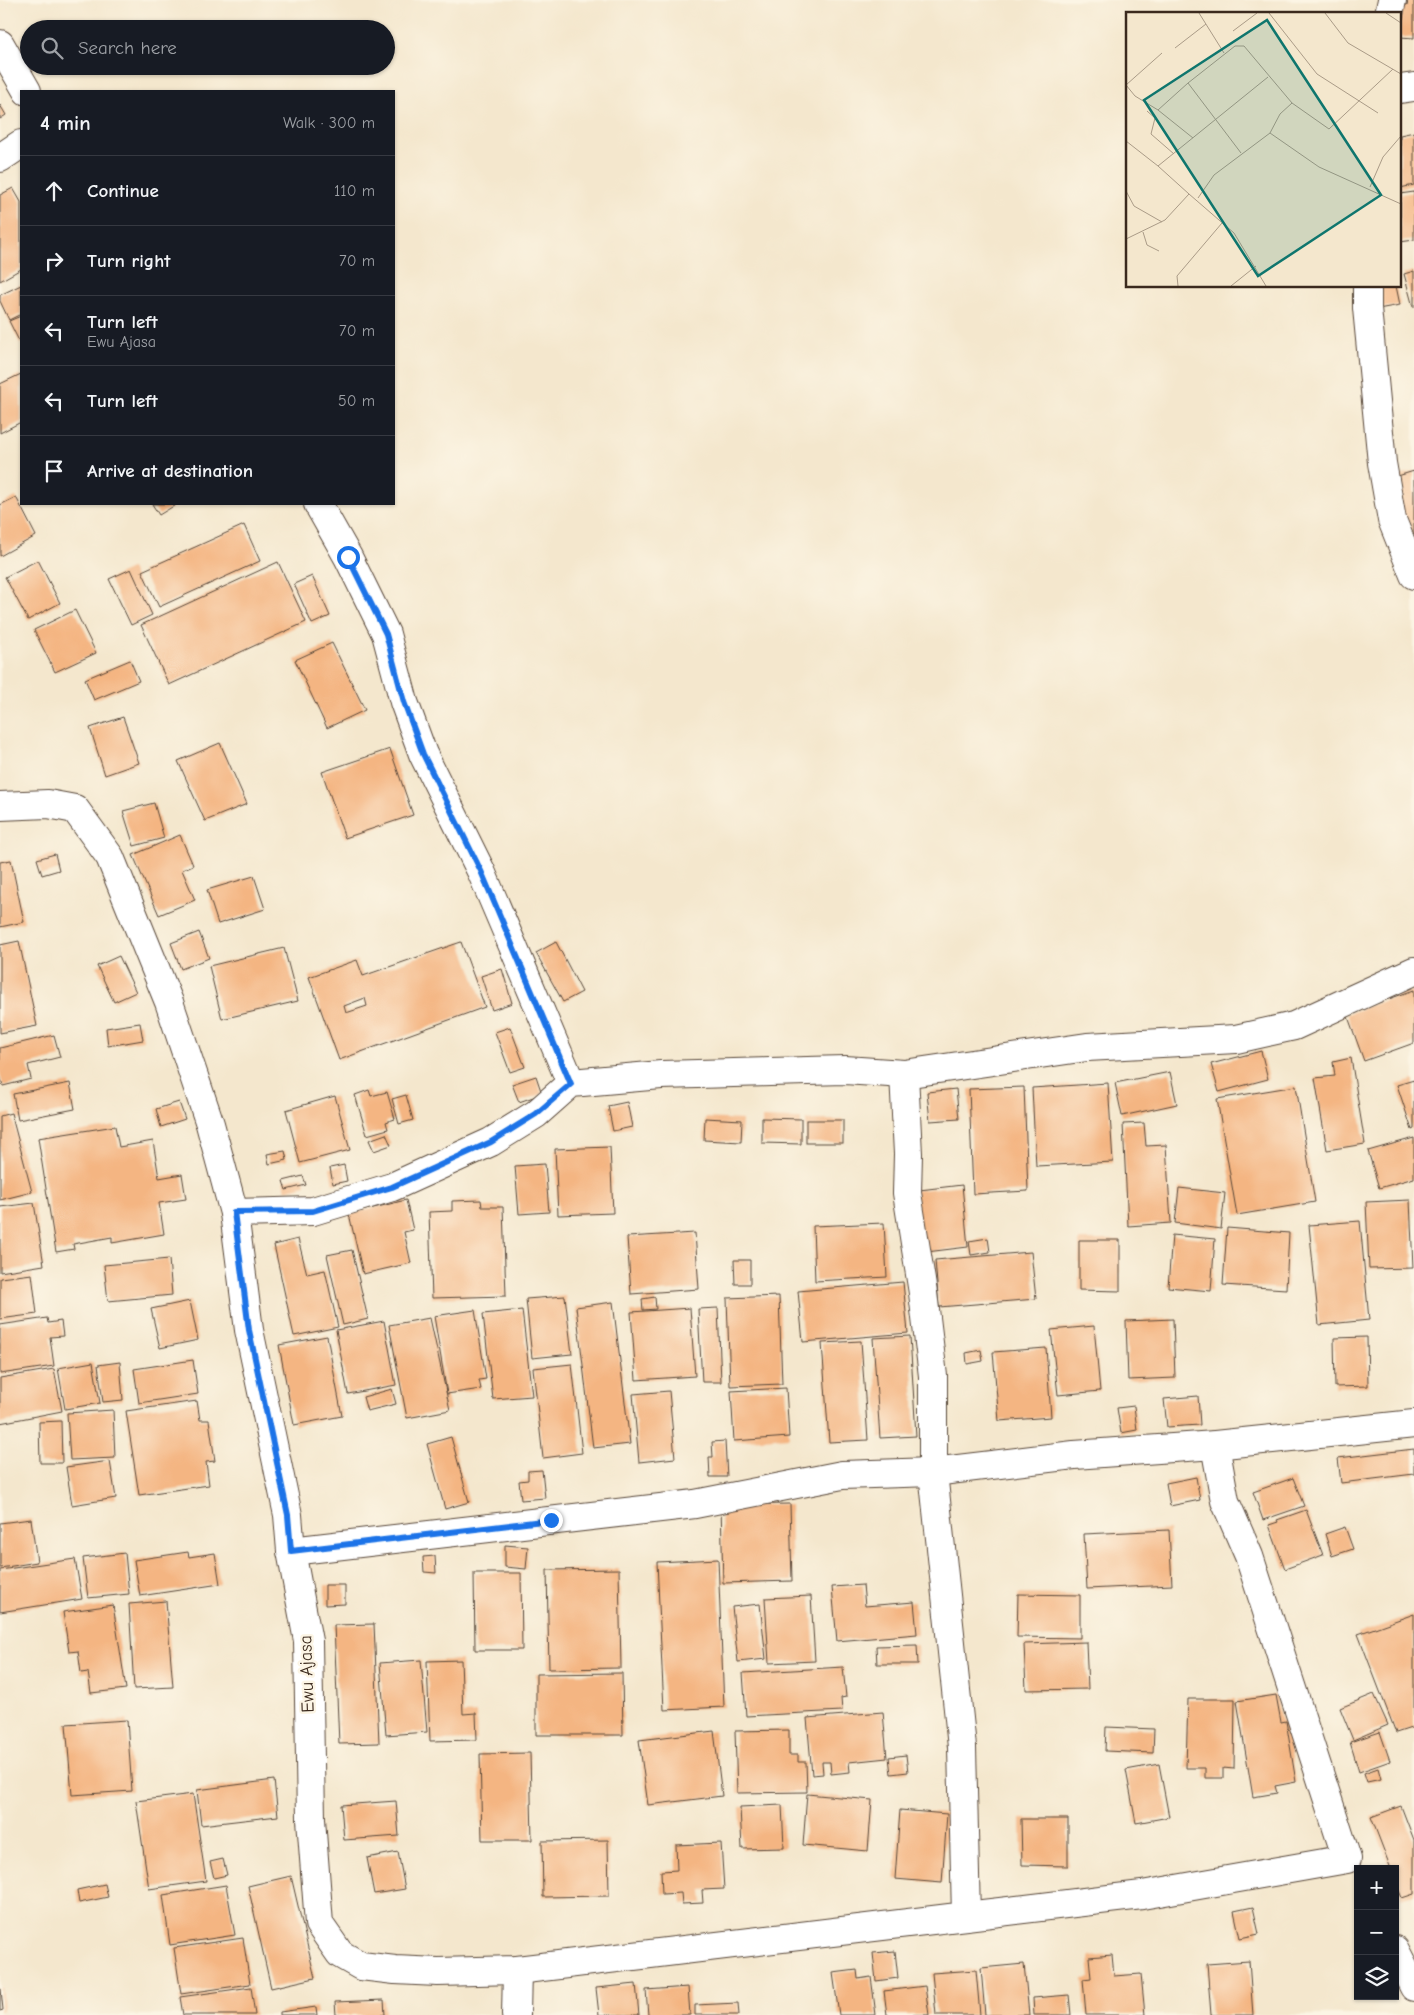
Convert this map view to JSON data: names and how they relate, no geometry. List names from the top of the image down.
{
  "streets": {
    "street": ["Ewu Ajasa"]
  },
  "page": {
    "search": "Search here",
    "heading": ["4 min", "Walk · 300 m"],
    "list": [
      ["Continue", "110 m"],
      ["Turn right", "70 m"],
      ["Turn left", "Ewu Ajasa", "70 m"],
      ["Turn left", "50 m"],
      "Arrive at destination"
    ],
    "map_buttons": ["+", "−"]
  }
}
